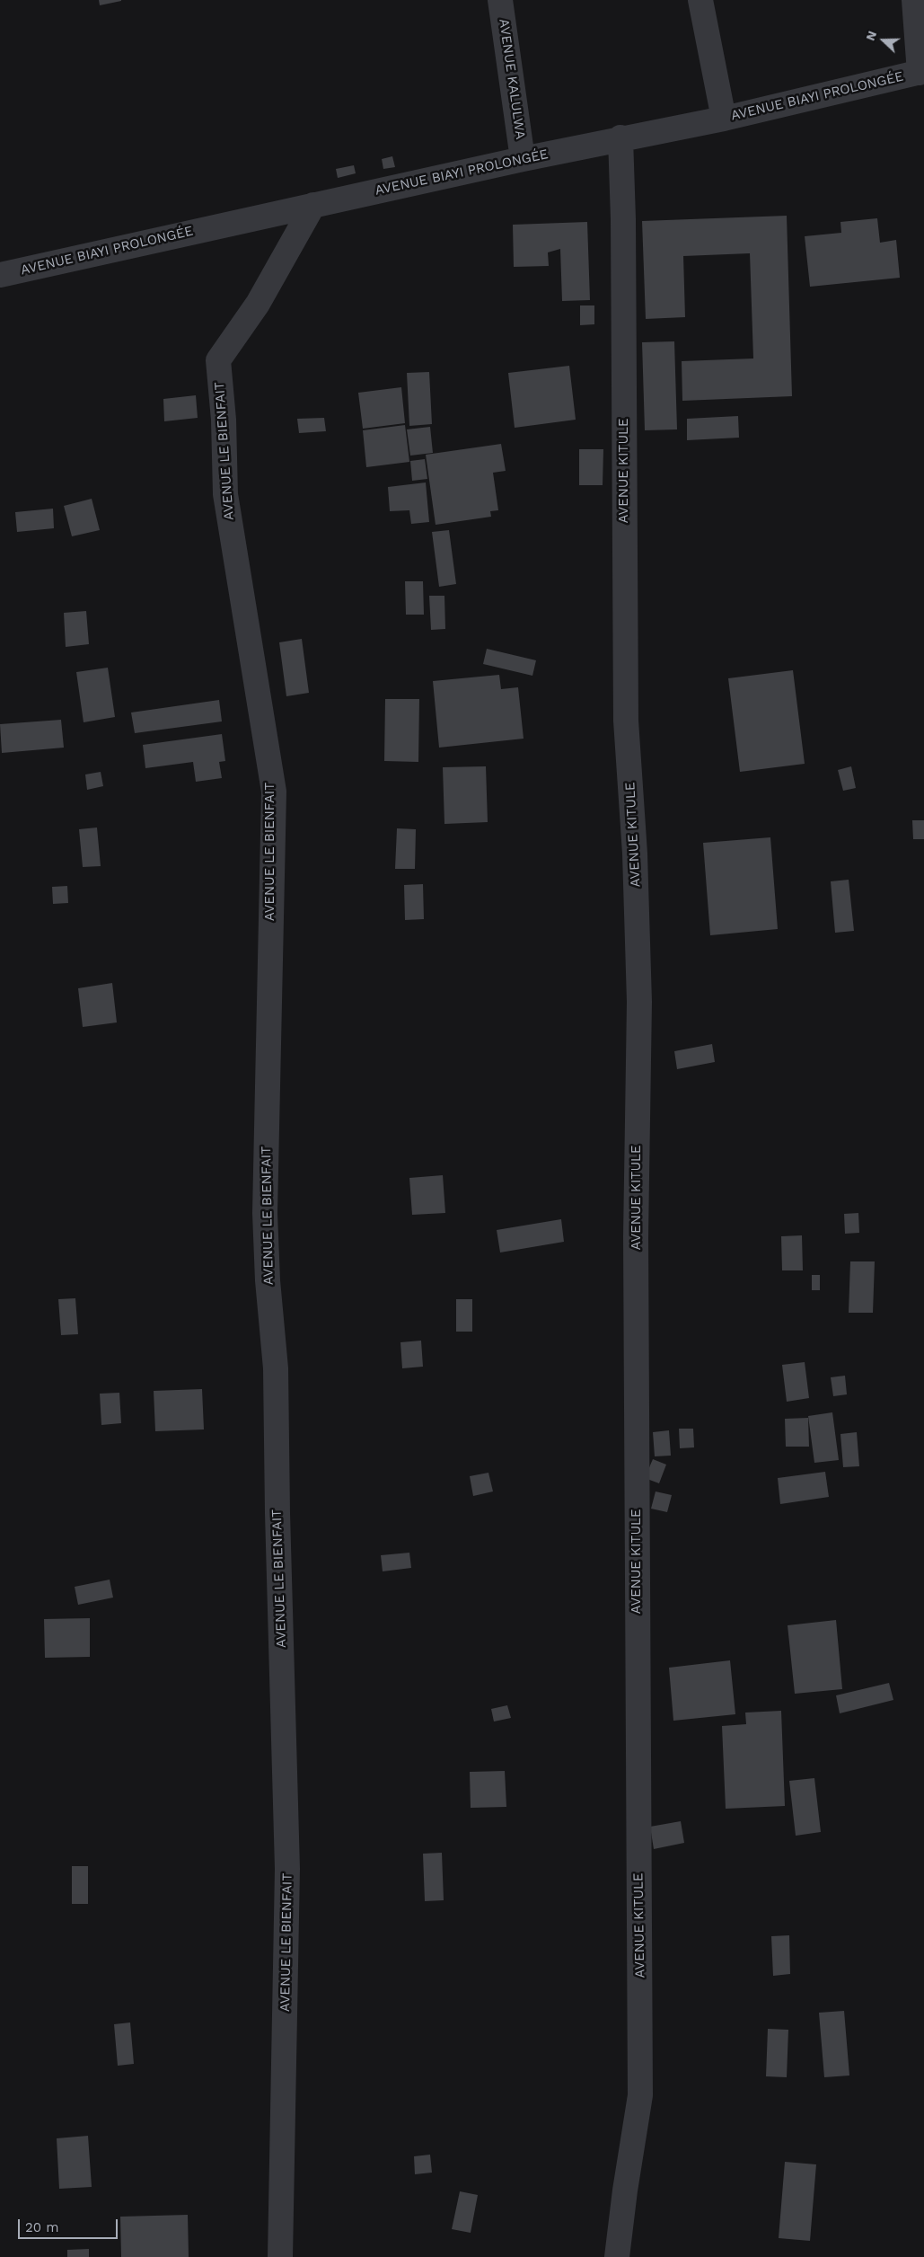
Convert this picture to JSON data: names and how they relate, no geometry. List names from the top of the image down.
{
  "streets": {
    "street": [
      "AVENUE KALULWA",
      "AVENUE BIAYI PROLONGÉE",
      "AVENUE LE BIENFAIT",
      "AVENUE KITULE"
    ]
  },
  "crossings": [
    ["AVENUE KALULWA", "AVENUE BIAYI PROLONGÉE"],
    ["AVENUE BIAYI PROLONGÉE", "AVENUE LE BIENFAIT"],
    ["AVENUE BIAYI PROLONGÉE", "AVENUE KITULE"]
  ],
  "scale_bar": "20 m",
  "north": "left"
}
